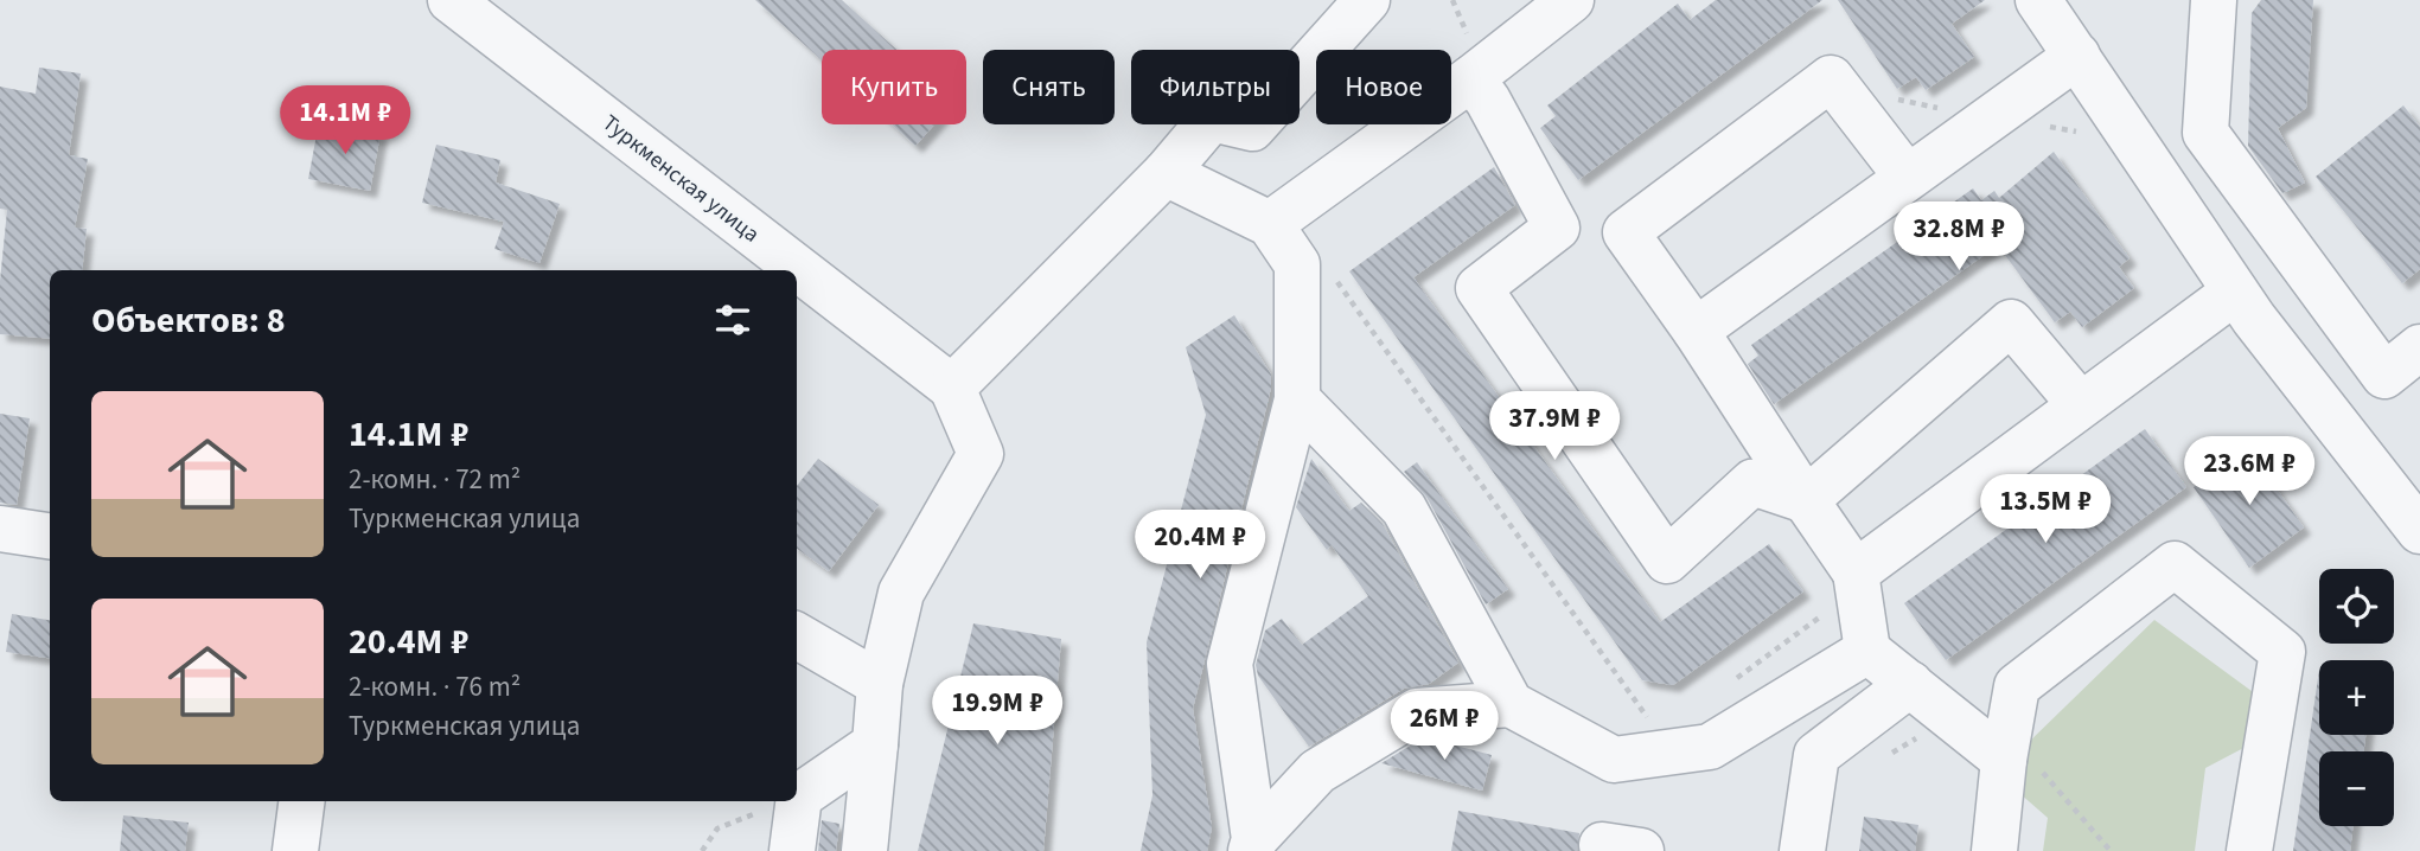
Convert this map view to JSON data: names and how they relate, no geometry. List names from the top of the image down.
{
  "streets": {
    "street": ["Туркменская улица"]
  },
  "page": {
    "chip": [
      "Купить",
      "Снять",
      "Фильтры",
      "Новое"
    ],
    "price": [
      "14.1M ₽",
      "32.8M ₽",
      "37.9M ₽",
      "23.6M ₽",
      "13.5M ₽",
      "20.4M ₽",
      "19.9M ₽",
      "26M ₽"
    ],
    "heading": "Объектов: 8",
    "list": [
      {
        "name": "14.1M ₽",
        "note": "2-комн. · 72 m² · Туркменская улица"
      },
      {
        "name": "20.4M ₽",
        "note": "2-комн. · 76 m² · Туркменская улица"
      }
    ],
    "map_buttons": ["+", "−"]
  }
}
